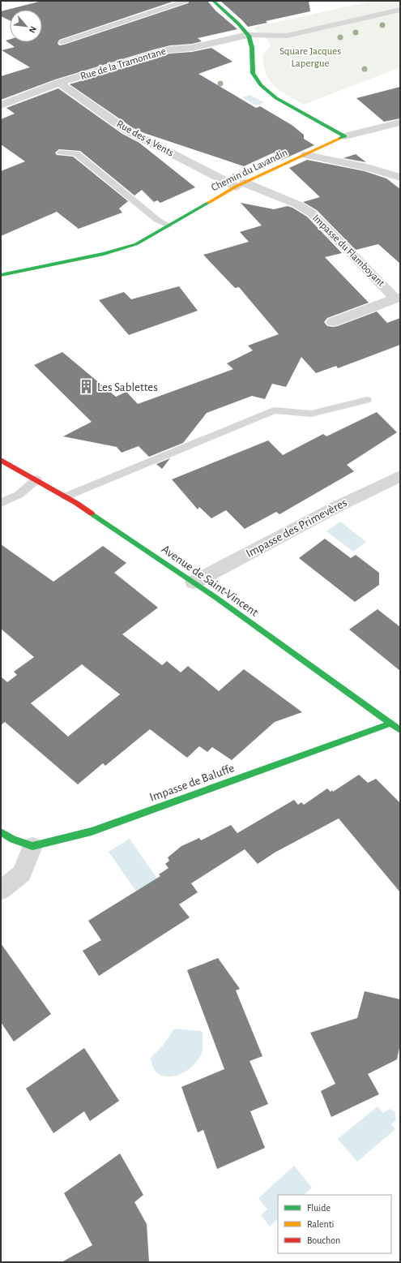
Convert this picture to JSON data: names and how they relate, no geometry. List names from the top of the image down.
{
  "streets": {
    "street": [
      "Rue de la Tramontane",
      "Rue des 4 Vents",
      "Chemin du Lavandin",
      "Impasse du Flamboyant",
      "Impasse des Primevères",
      "Avenue de Saint-Vincent",
      "Impasse de Baluffe"
    ]
  },
  "crossings": [
    ["Rue de la Tramontane", "Rue des 4 Vents"],
    ["Rue des 4 Vents", "Chemin du Lavandin"],
    ["Rue des 4 Vents", "Impasse du Flamboyant"],
    ["Chemin du Lavandin", "Impasse du Flamboyant"],
    ["Impasse des Primevères", "Avenue de Saint-Vincent"],
    ["Avenue de Saint-Vincent", "Impasse de Baluffe"]
  ],
  "parks": ["Square Jacques Lapergue"],
  "places": {
    "building": ["Les Sablettes"]
  },
  "legend": ["Fluide", "Ralenti", "Bouchon"],
  "north": "bottom right"
}
